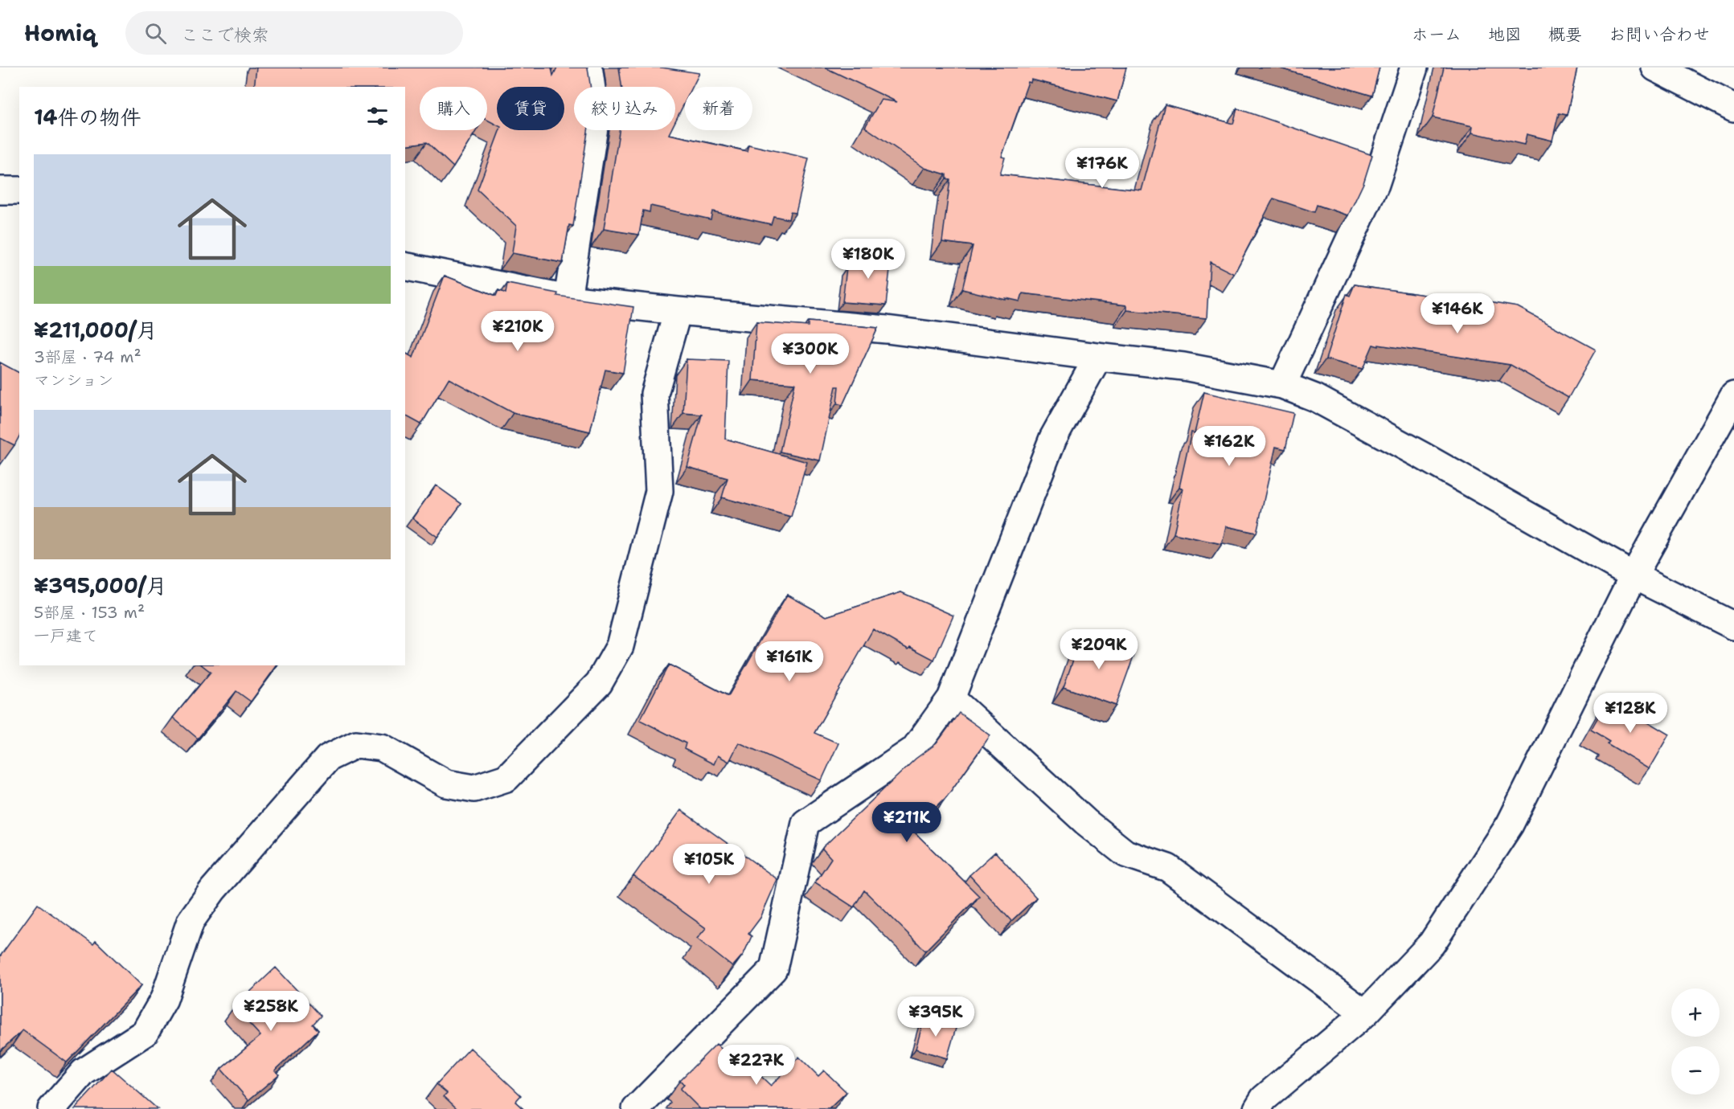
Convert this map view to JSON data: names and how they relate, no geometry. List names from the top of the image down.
{
  "page": {
    "header": "Homiq",
    "search": "ここで検索",
    "nav": [
      "ホーム",
      "地図",
      "概要",
      "お問い合わせ"
    ],
    "chip": [
      "購入",
      "賃貸",
      "絞り込み",
      "新着"
    ],
    "heading": "14件の物件",
    "list": [
      {
        "name": "¥211,000/月",
        "note": "3部屋 · 74 m² · マンション"
      },
      {
        "name": "¥395,000/月",
        "note": "5部屋 · 153 m² · 一戸建て"
      }
    ],
    "price": [
      "¥176K",
      "¥180K",
      "¥146K",
      "¥210K",
      "¥300K",
      "¥162K",
      "¥209K",
      "¥161K",
      "¥128K",
      "¥211K",
      "¥105K",
      "¥258K",
      "¥395K",
      "¥227K"
    ],
    "map_buttons": ["+", "−"]
  }
}
